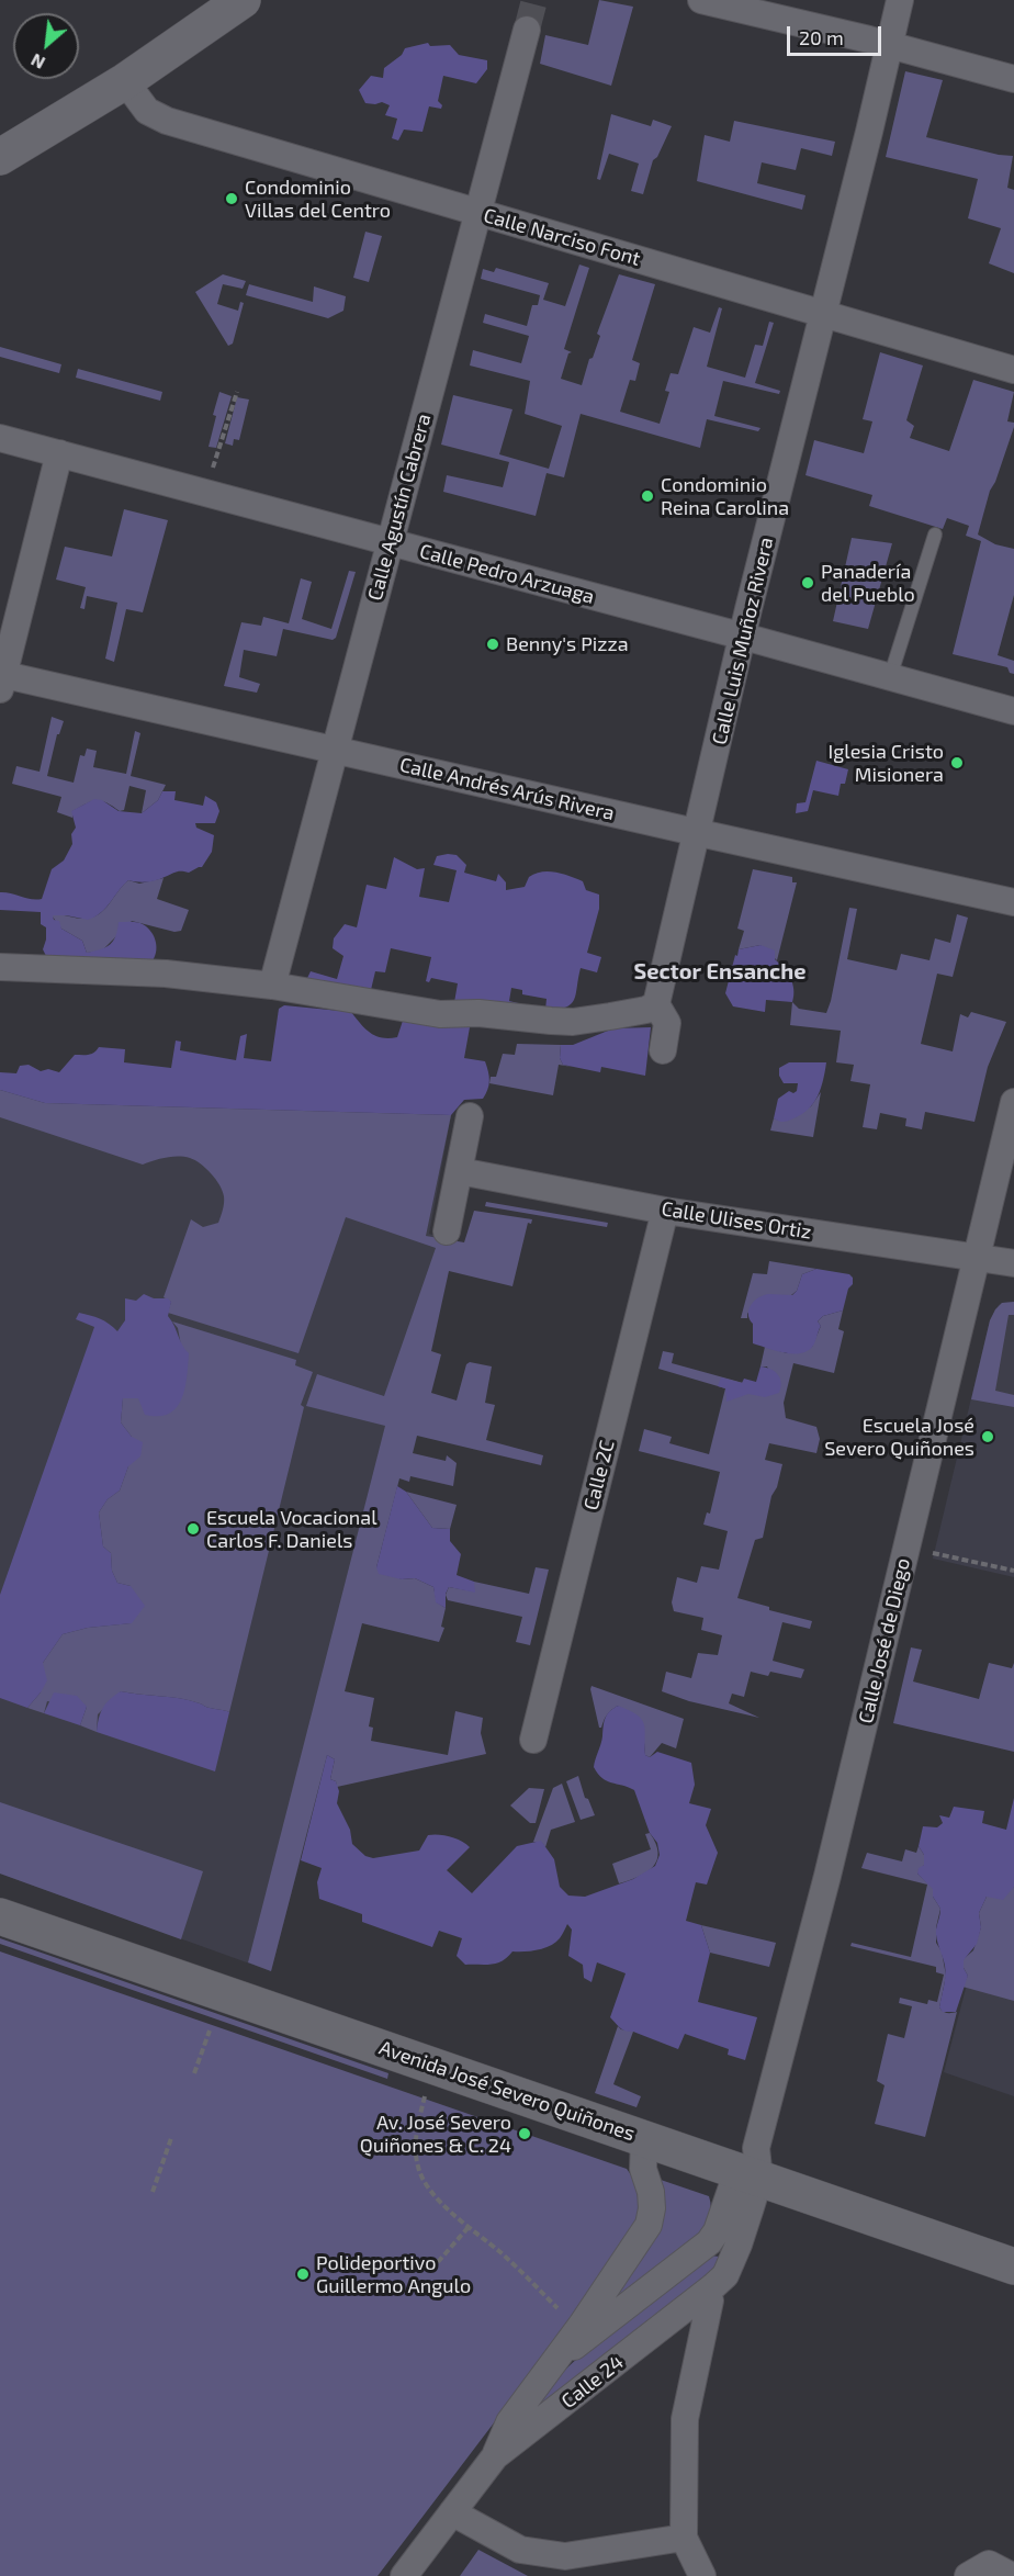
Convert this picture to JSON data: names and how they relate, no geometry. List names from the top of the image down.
{
  "streets": {
    "street": [
      "Calle Narciso Font",
      "Calle Agustín Cabrera",
      "Calle Pedro Arzuaga",
      "Calle Luis Muñoz Rivera",
      "Calle Andrés Arús Rivera",
      "Calle Ulises Ortiz",
      "Calle 2C",
      "Calle José de Diego",
      "Avenida José Severo Quiñones",
      "Calle 24"
    ]
  },
  "crossings": [
    ["Calle Narciso Font", "Calle Agustín Cabrera"],
    ["Calle Narciso Font", "Calle Luis Muñoz Rivera"],
    ["Calle Agustín Cabrera", "Calle Pedro Arzuaga"],
    ["Calle Agustín Cabrera", "Calle Andrés Arús Rivera"],
    ["Calle Pedro Arzuaga", "Calle Luis Muñoz Rivera"],
    ["Calle Luis Muñoz Rivera", "Calle Andrés Arús Rivera"],
    ["Calle Ulises Ortiz", "Calle 2C"],
    ["Calle Ulises Ortiz", "Calle José de Diego"],
    ["Calle José de Diego", "Avenida José Severo Quiñones"],
    ["Calle José de Diego", "Calle 24"],
    ["Avenida José Severo Quiñones", "Calle 24"]
  ],
  "districts": ["Sector Ensanche"],
  "places": [
    "Condominio Villas del Centro",
    "Condominio Reina Carolina",
    "Panadería del Pueblo",
    "Benny's Pizza",
    "Iglesia Cristo Misionera",
    "Escuela José Severo Quiñones",
    "Escuela Vocacional Carlos F. Daniels",
    "Av. José Severo Quiñones & C. 24",
    "Polideportivo Guillermo Angulo"
  ],
  "scale_bar": "20 m",
  "north": "bottom left"
}
